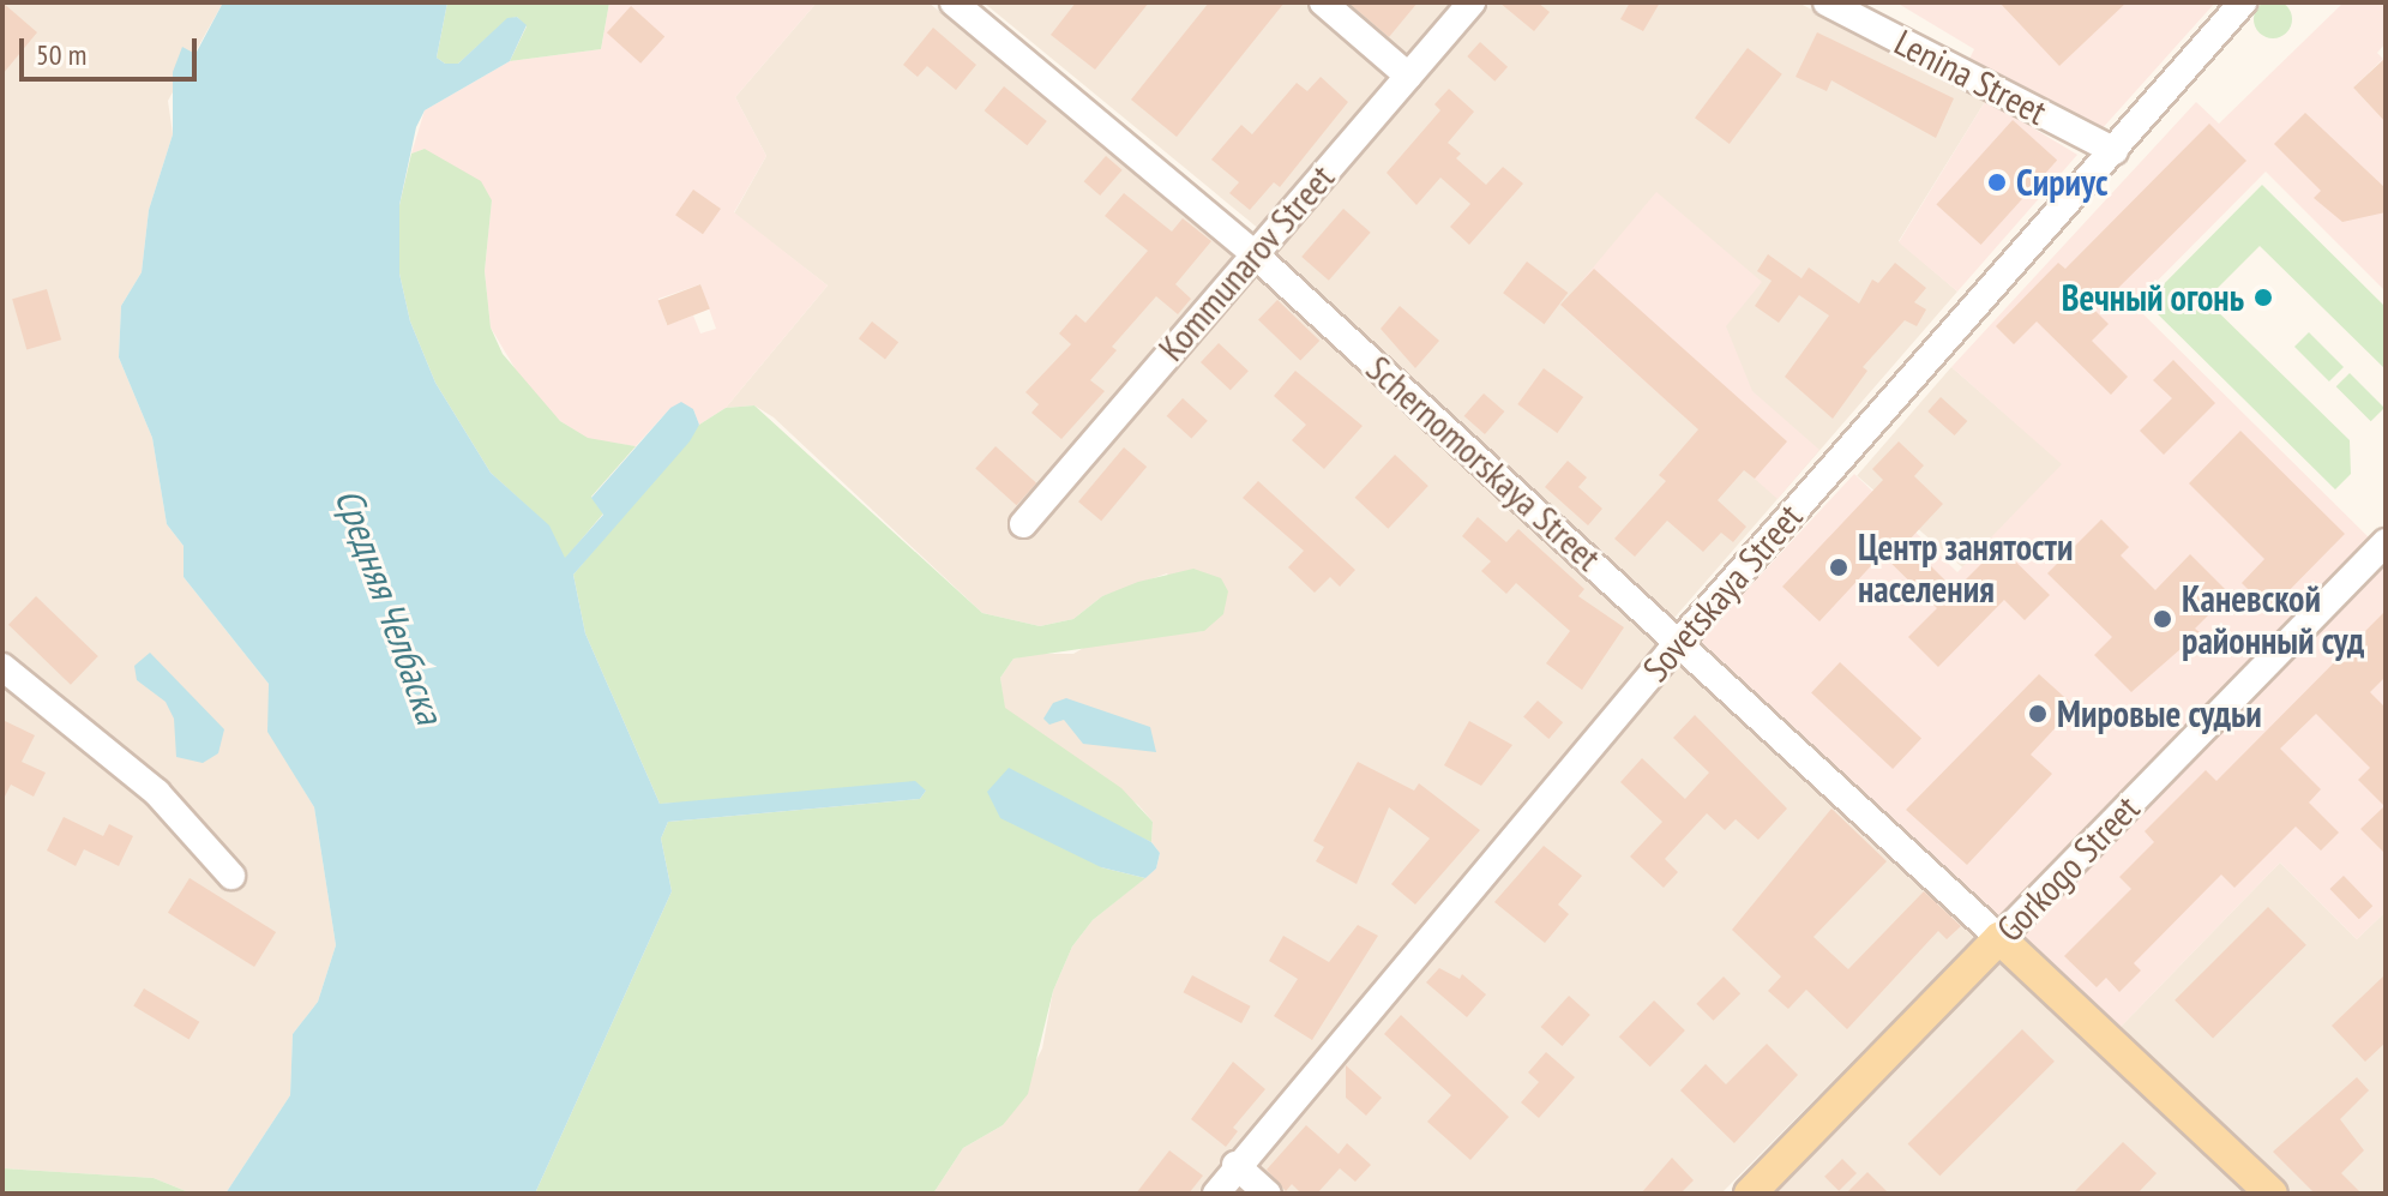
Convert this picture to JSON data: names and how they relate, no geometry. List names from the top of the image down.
{
  "streets": {
    "main road": ["Gorkogo Street"],
    "street": [
      "Lenina Street",
      "Kommunarov Street",
      "Sсhernomorskaya Street",
      "Sovetskaya Street"
    ]
  },
  "crossings": [
    ["Lenina Street", "Sovetskaya Street"],
    ["Kommunarov Street", "Sсhernomorskaya Street"],
    ["Sсhernomorskaya Street", "Sovetskaya Street"],
    ["Sсhernomorskaya Street", "Gorkogo Street"]
  ],
  "water": ["Средняя Челбаска"],
  "places": [
    "Сириус",
    "Вечный огонь",
    "Центр занятости населения",
    "Каневской районный суд",
    "Мировые судьи"
  ],
  "scale_bar": "50 m"
}
